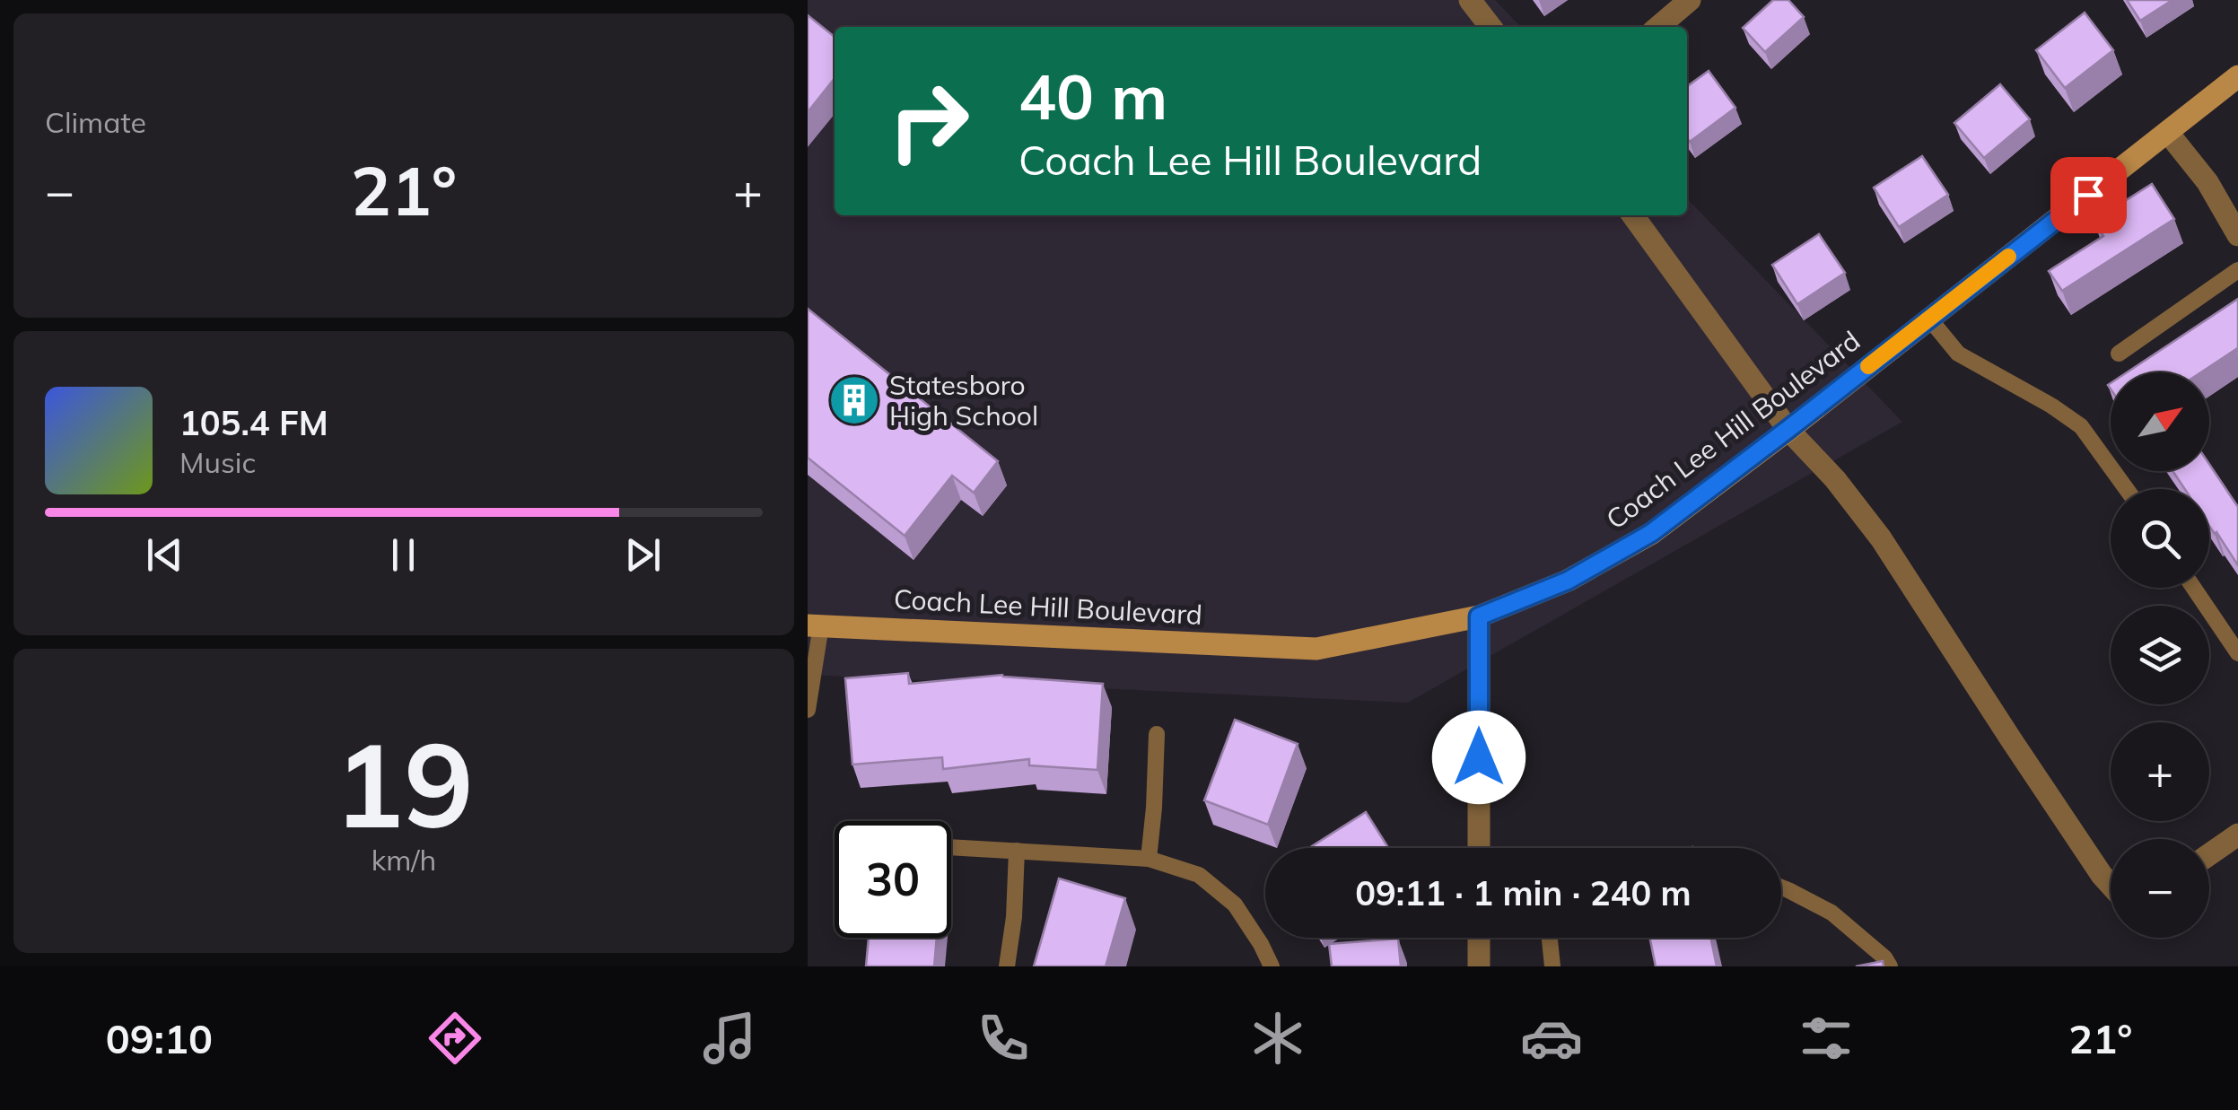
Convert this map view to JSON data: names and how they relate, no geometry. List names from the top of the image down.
{
  "streets": {
    "street": ["Coach Lee Hill Boulevard"]
  },
  "places": {
    "building": ["Statesboro High School"]
  },
  "north": "top right",
  "page": {
    "tile": [
      "Climate",
      ["19", "km/h"]
    ],
    "turn": ["40 m", "Coach Lee Hill Boulevard"],
    "heat": ["−", "21°", "+"],
    "map_buttons": ["+", "−"],
    "song": ["105.4 FM", "Music"],
    "limit": "30",
    "trip": "09:11 · 1 min · 240 m",
    "tabs": ["09:10", "21°"]
  }
}
